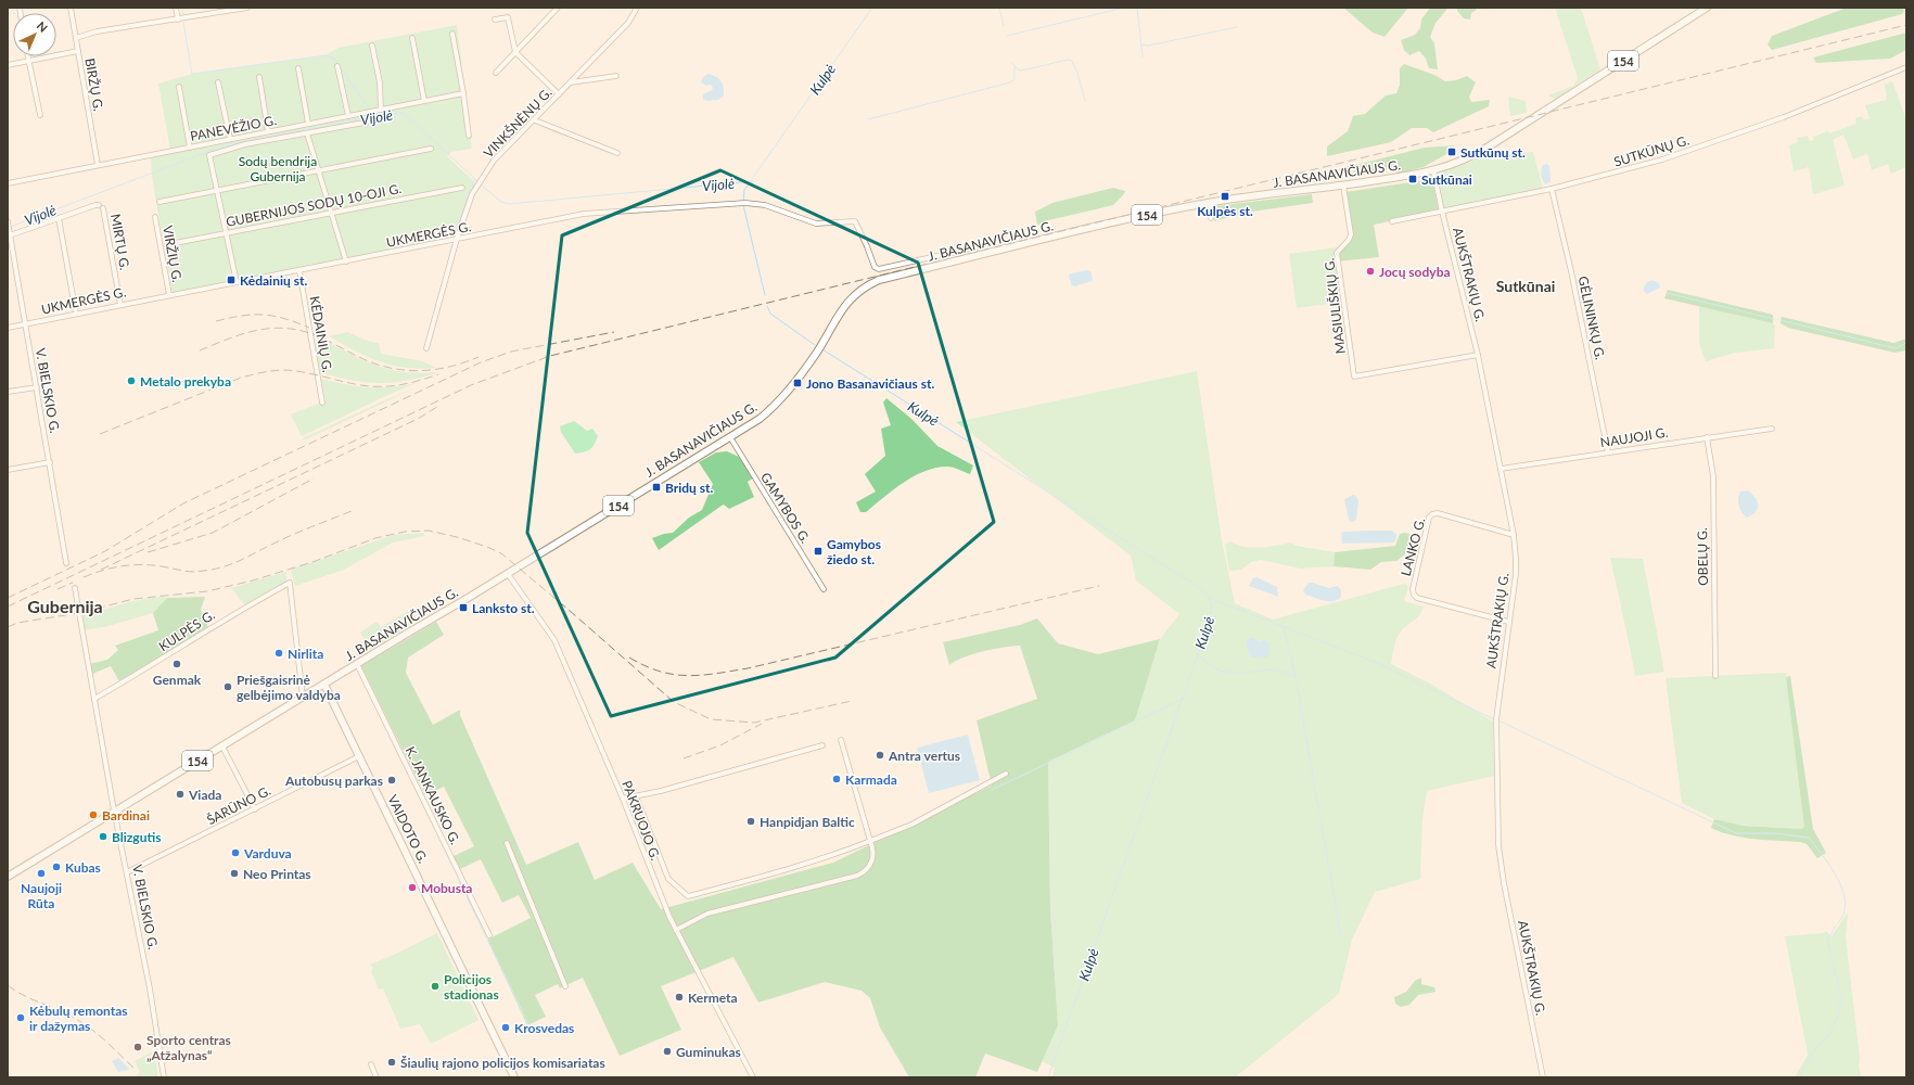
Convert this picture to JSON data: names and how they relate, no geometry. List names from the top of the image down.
{
  "streets": {
    "main road": ["154", "J. BASANAVIČIAUS G.", "VAIDOTO G."],
    "street": [
      "BIRŽŲ G.",
      "VINKŠNĖNŲ G.",
      "PANEVĖŽIO G.",
      "SUTKŪNŲ G.",
      "GUBERNIJOS SODŲ 10-OJI G.",
      "UKMERGĖS G.",
      "MIRTŲ G.",
      "VIRŽIŲ G.",
      "AUKŠTRAKIŲ G.",
      "MASIULIŠKIŲ G.",
      "GĖLININKŲ G.",
      "KĖDAINIŲ G.",
      "V. BIELSKIO G.",
      "NAUJOJI G.",
      "GAMYBOS G.",
      "LANKO G.",
      "OBELŲ G.",
      "KULPĖS G.",
      "K. JANKAUSKO G.",
      "ŠARŪNO G.",
      "PAKRUOJO G."
    ]
  },
  "crossings": [
    ["BIRŽŲ G.", "PANEVĖŽIO G."],
    ["VINKŠNĖNŲ G.", "UKMERGĖS G."],
    ["SUTKŪNŲ G.", "AUKŠTRAKIŲ G."],
    ["SUTKŪNŲ G.", "GĖLININKŲ G."],
    ["J. BASANAVIČIAUS G.", "AUKŠTRAKIŲ G."],
    ["J. BASANAVIČIAUS G.", "MASIULIŠKIŲ G."],
    ["J. BASANAVIČIAUS G.", "V. BIELSKIO G."],
    ["J. BASANAVIČIAUS G.", "GAMYBOS G."],
    ["J. BASANAVIČIAUS G.", "KULPĖS G."],
    ["J. BASANAVIČIAUS G.", "K. JANKAUSKO G."],
    ["J. BASANAVIČIAUS G.", "PAKRUOJO G."],
    ["J. BASANAVIČIAUS G.", "VAIDOTO G."],
    ["UKMERGĖS G.", "MIRTŲ G."],
    ["UKMERGĖS G.", "VIRŽIŲ G."],
    ["UKMERGĖS G.", "KĖDAINIŲ G."],
    ["UKMERGĖS G.", "V. BIELSKIO G."],
    ["AUKŠTRAKIŲ G.", "MASIULIŠKIŲ G."],
    ["AUKŠTRAKIŲ G.", "NAUJOJI G."],
    ["AUKŠTRAKIŲ G.", "LANKO G."],
    ["GĖLININKŲ G.", "NAUJOJI G."],
    ["V. BIELSKIO G.", "KULPĖS G."],
    ["V. BIELSKIO G.", "ŠARŪNO G."],
    ["NAUJOJI G.", "OBELŲ G."],
    ["ŠARŪNO G.", "VAIDOTO G."]
  ],
  "districts": ["Sutkūnai", "Gubernija"],
  "water": ["Kulpė", "Vijolė"],
  "parks": ["Sodų bendrija Gubernija"],
  "places": {
    "transit": [
      "Sutkūnų st.",
      "Sutkūnai",
      "Kulpės st.",
      "Kėdainių st.",
      "Jono Basanavičiaus st.",
      "Bridų st.",
      "Gamybos žiedo st.",
      "Lanksto st."
    ],
    "other": [
      "Jocų sodyba",
      "Metalo prekyba",
      "Nirlita",
      "Genmak",
      "Priešgaisrinė gelbėjimo valdyba",
      "Antra vertus",
      "Karmada",
      "Autobusų parkas",
      "Viada",
      "Bardinai",
      "Hanpidjan Baltic",
      "Blizgutis",
      "Varduva",
      "Kubas",
      "Naujoji Rūta",
      "Neo Printas",
      "Mobusta",
      "Policijos stadionas",
      "Kermeta",
      "Kėbulų remontas ir dažymas",
      "Krosvedas",
      "Sporto centras „Atžalynas“",
      "Guminukas",
      "Šiaulių rajono policijos komisariatas"
    ]
  },
  "north": "top right"
}
